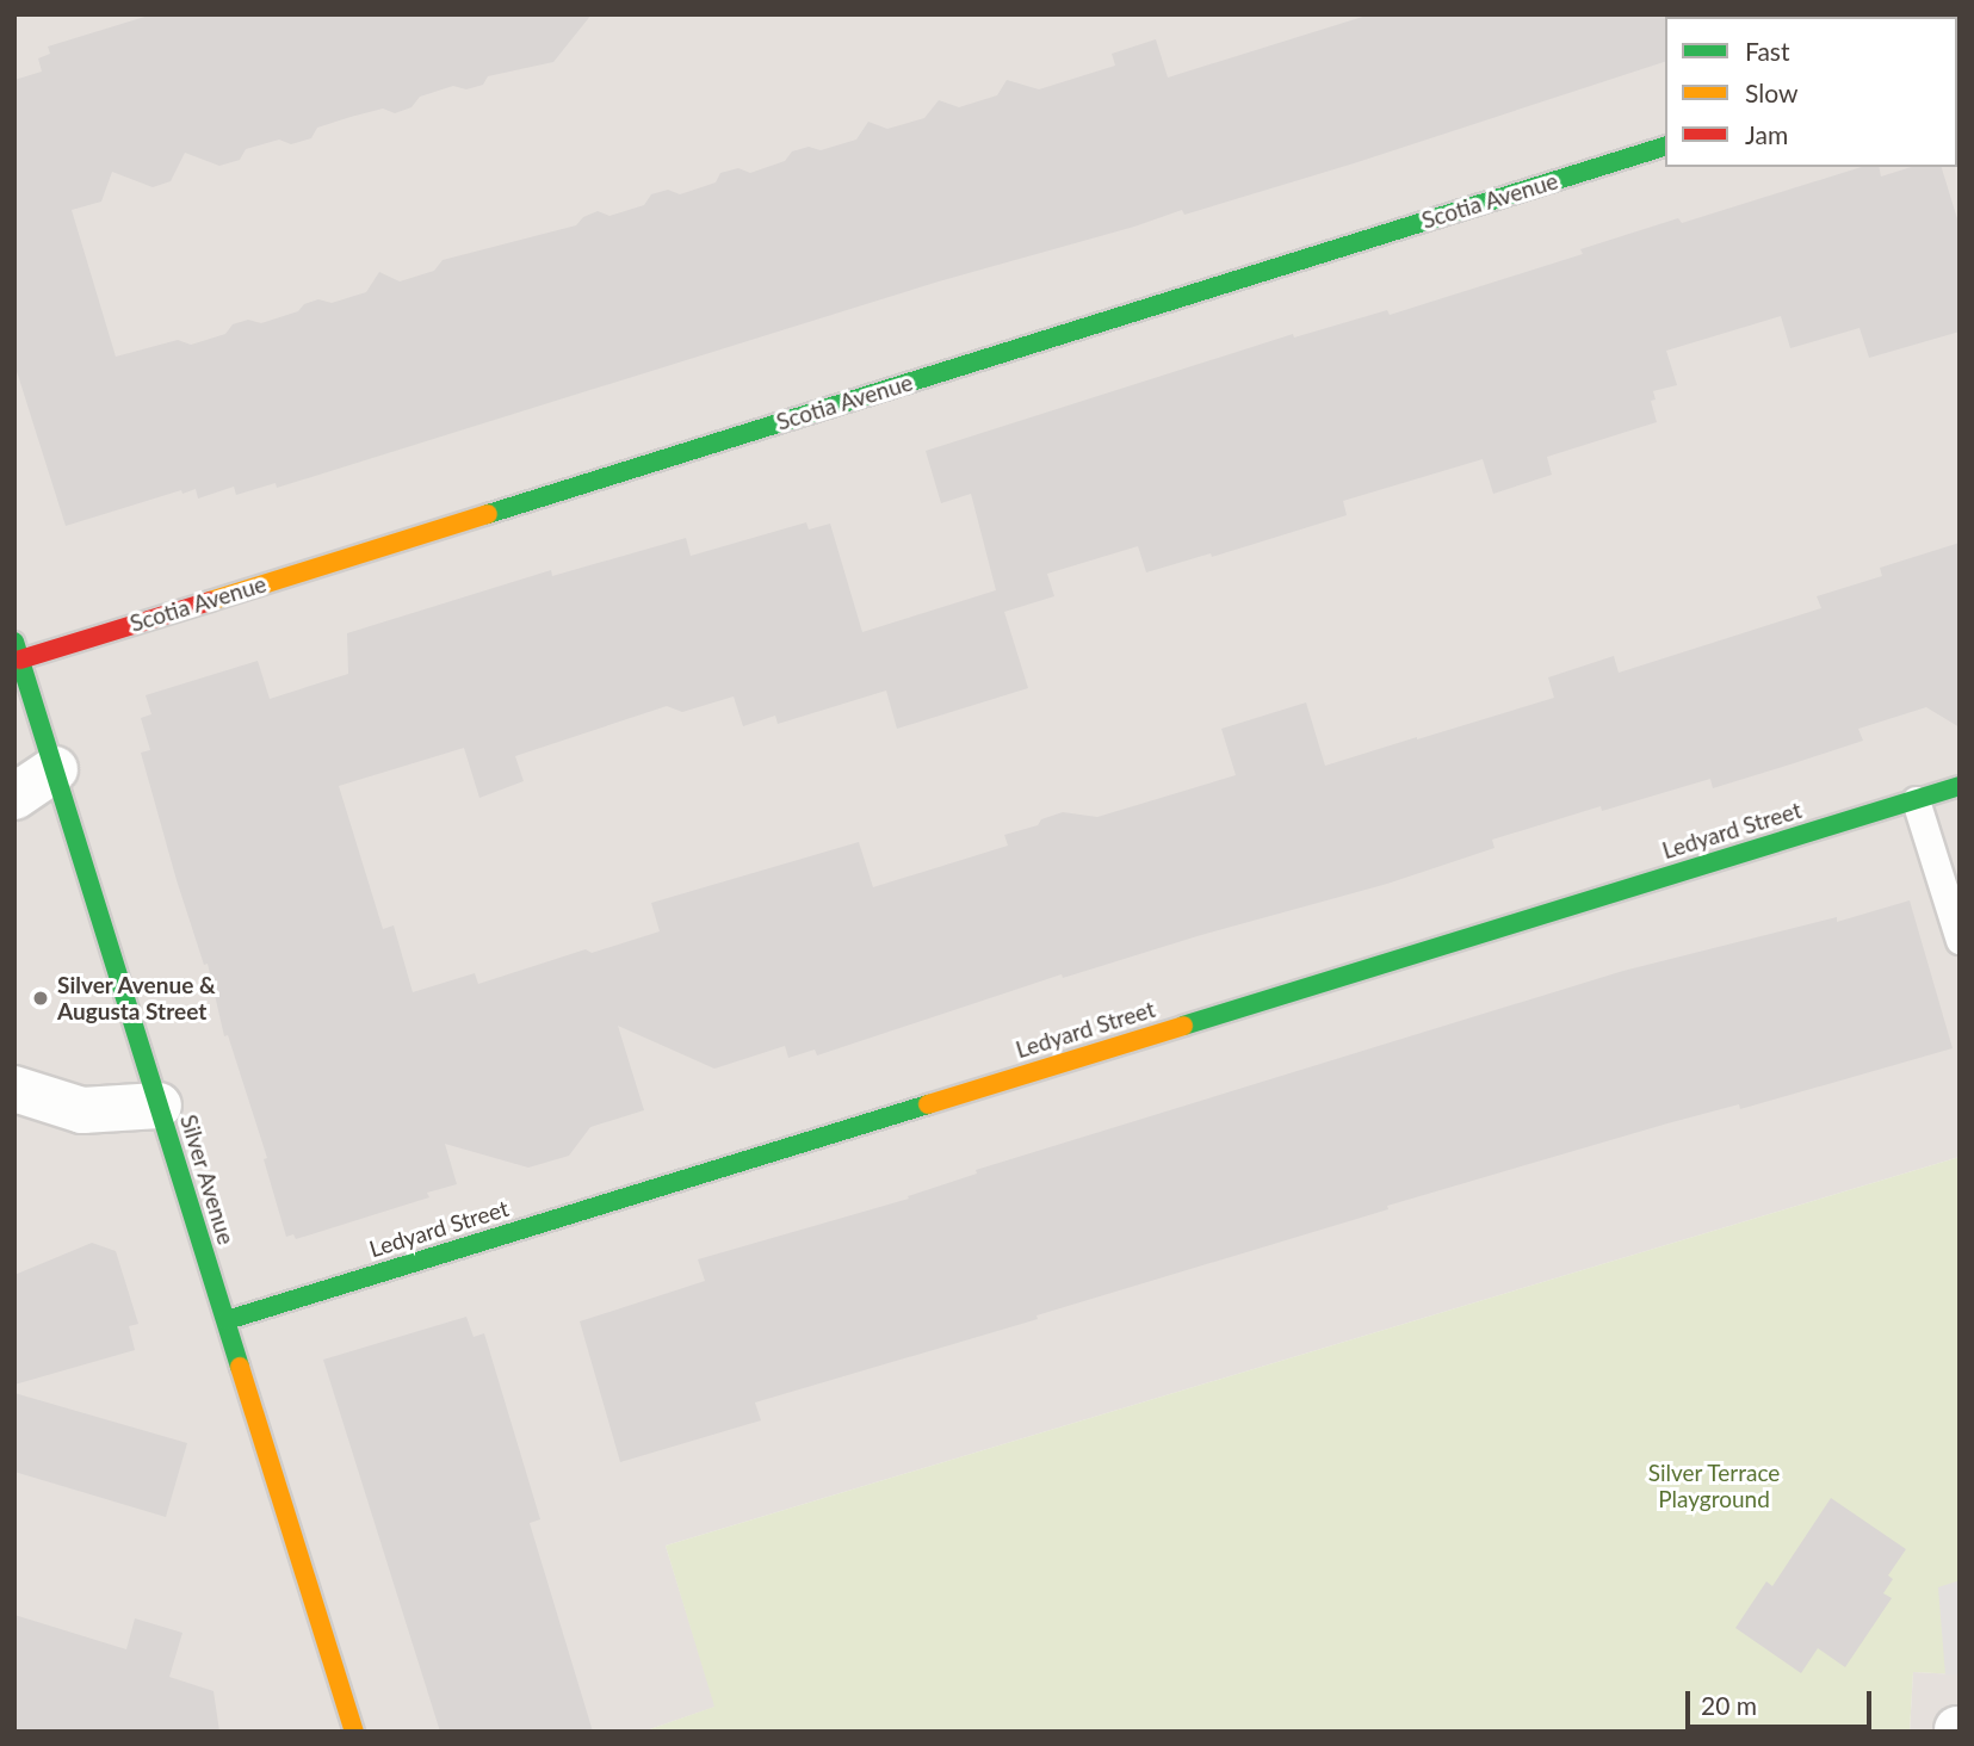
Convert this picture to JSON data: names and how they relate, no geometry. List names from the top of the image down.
{
  "streets": {
    "street": ["Scotia Avenue", "Ledyard Street", "Silver Avenue"]
  },
  "crossings": [
    ["Scotia Avenue", "Silver Avenue"],
    ["Ledyard Street", "Silver Avenue"]
  ],
  "parks": ["Silver Terrace Playground"],
  "places": ["Silver Avenue & Augusta Street"],
  "legend": ["Fast", "Slow", "Jam"],
  "scale_bar": "20 m"
}
